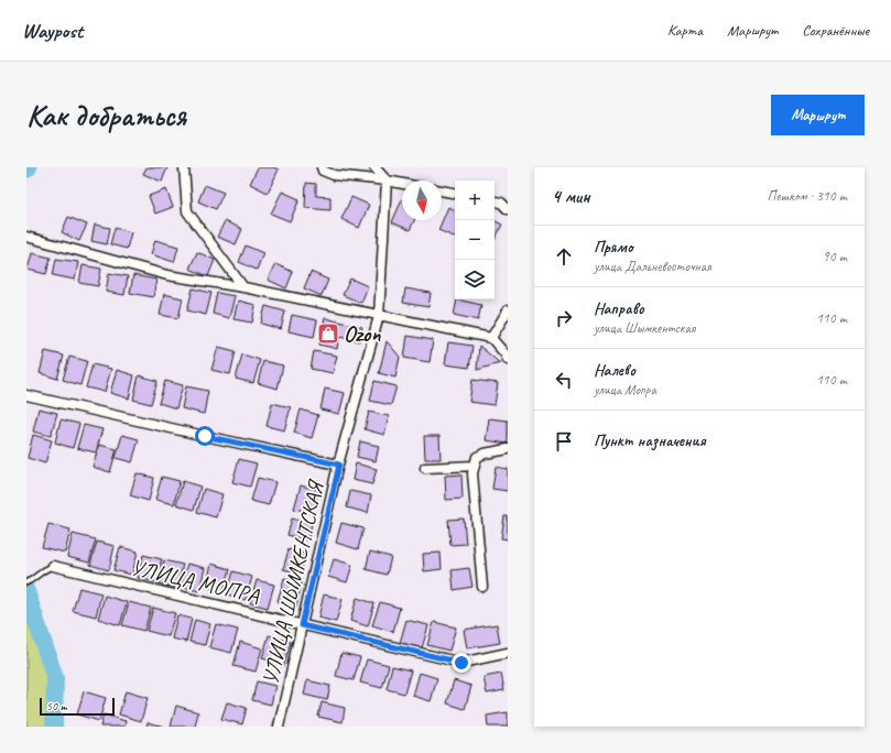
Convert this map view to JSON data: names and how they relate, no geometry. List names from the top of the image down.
{
  "streets": {
    "street": ["УЛИЦА МОПРА", "УЛИЦА ШЫМКЕНТСКАЯ"]
  },
  "crossings": [
    ["УЛИЦА МОПРА", "УЛИЦА ШЫМКЕНТСКАЯ"]
  ],
  "places": {
    "shop": ["Ozon"]
  },
  "scale_bar": "50 m",
  "north": "bottom",
  "page": {
    "header": "Waypost",
    "nav": ["Карта", "Маршрут", "Сохранённые"],
    "buttons": "Маршрут",
    "title": "Как добраться",
    "heading": ["4 мин", "Пешком · 310 m"],
    "map_buttons": ["+", "−"],
    "list": [
      ["Прямо", "улица Дальневосточная", "90 m"],
      ["Направо", "улица Шымкентская", "110 m"],
      ["Налево", "улица Мопра", "110 m"],
      "Пункт назначения"
    ],
    "scale": "50 m"
  }
}
